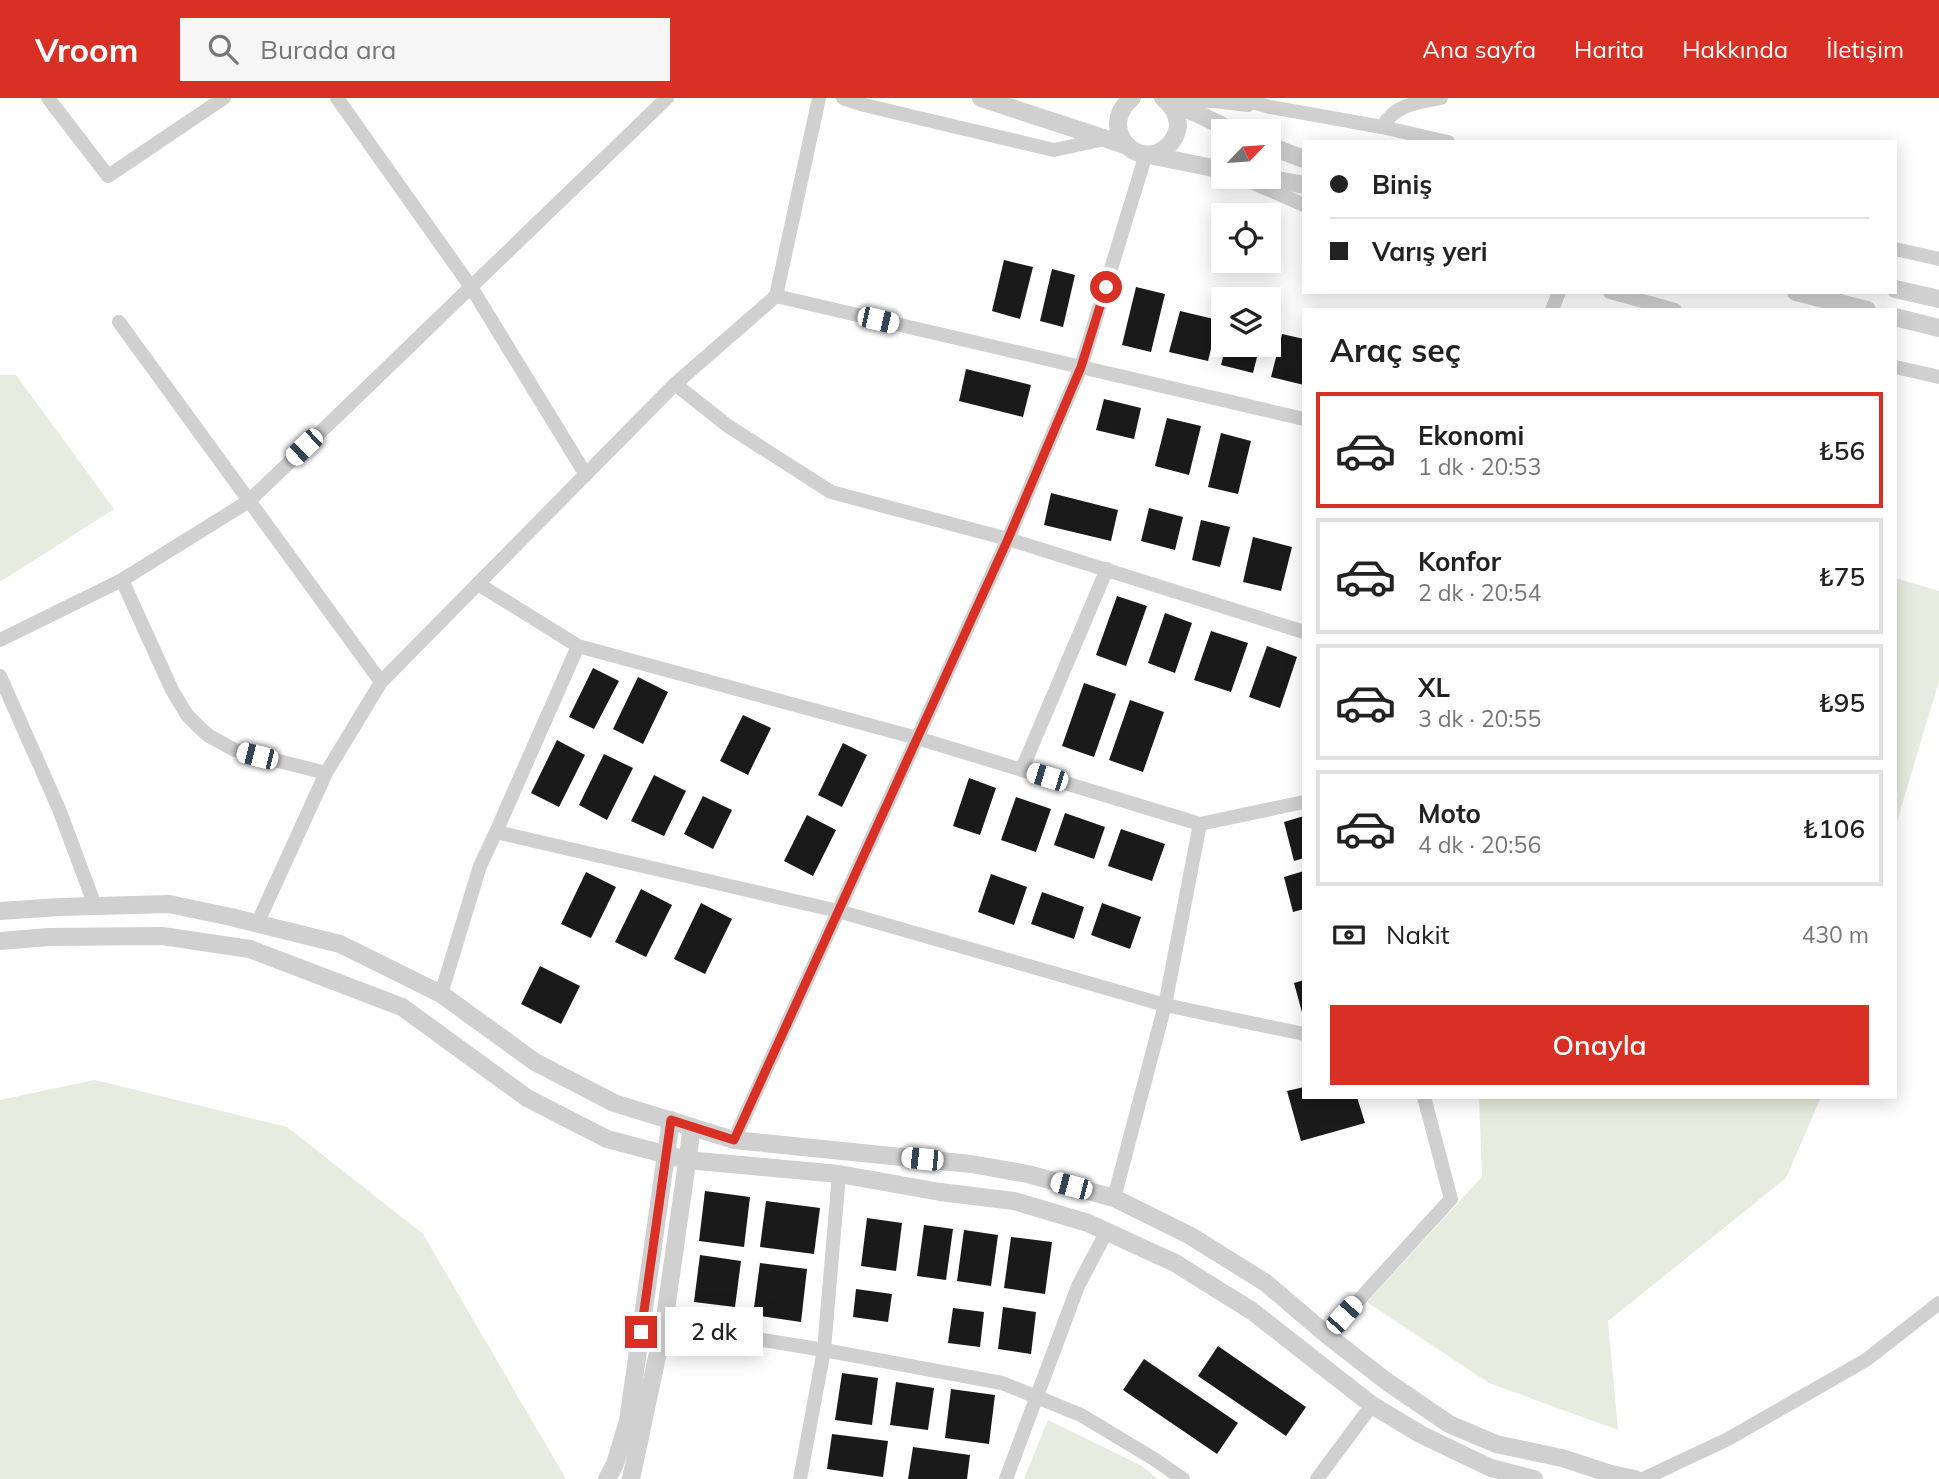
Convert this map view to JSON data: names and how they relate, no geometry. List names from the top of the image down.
{
  "north": "top right",
  "page": {
    "header": "Vroom",
    "search": "Burada ara",
    "nav": [
      "Ana sayfa",
      "Harita",
      "Hakkında",
      "İletişim"
    ],
    "banner": ["Biniş", "Varış yeri"],
    "heading": "Araç seç",
    "list": [
      {
        "name": "Ekonomi",
        "note": "1 dk · 20:53",
        "value": "₺56"
      },
      {
        "name": "Konfor",
        "note": "2 dk · 20:54",
        "value": "₺75"
      },
      {
        "name": "XL",
        "note": "3 dk · 20:55",
        "value": "₺95"
      },
      {
        "name": "Moto",
        "note": "4 dk · 20:56",
        "value": "₺106"
      }
    ],
    "pay": ["Nakit", "430 m"],
    "buttons": "Onayla",
    "bubble": "2 dk"
  }
}
